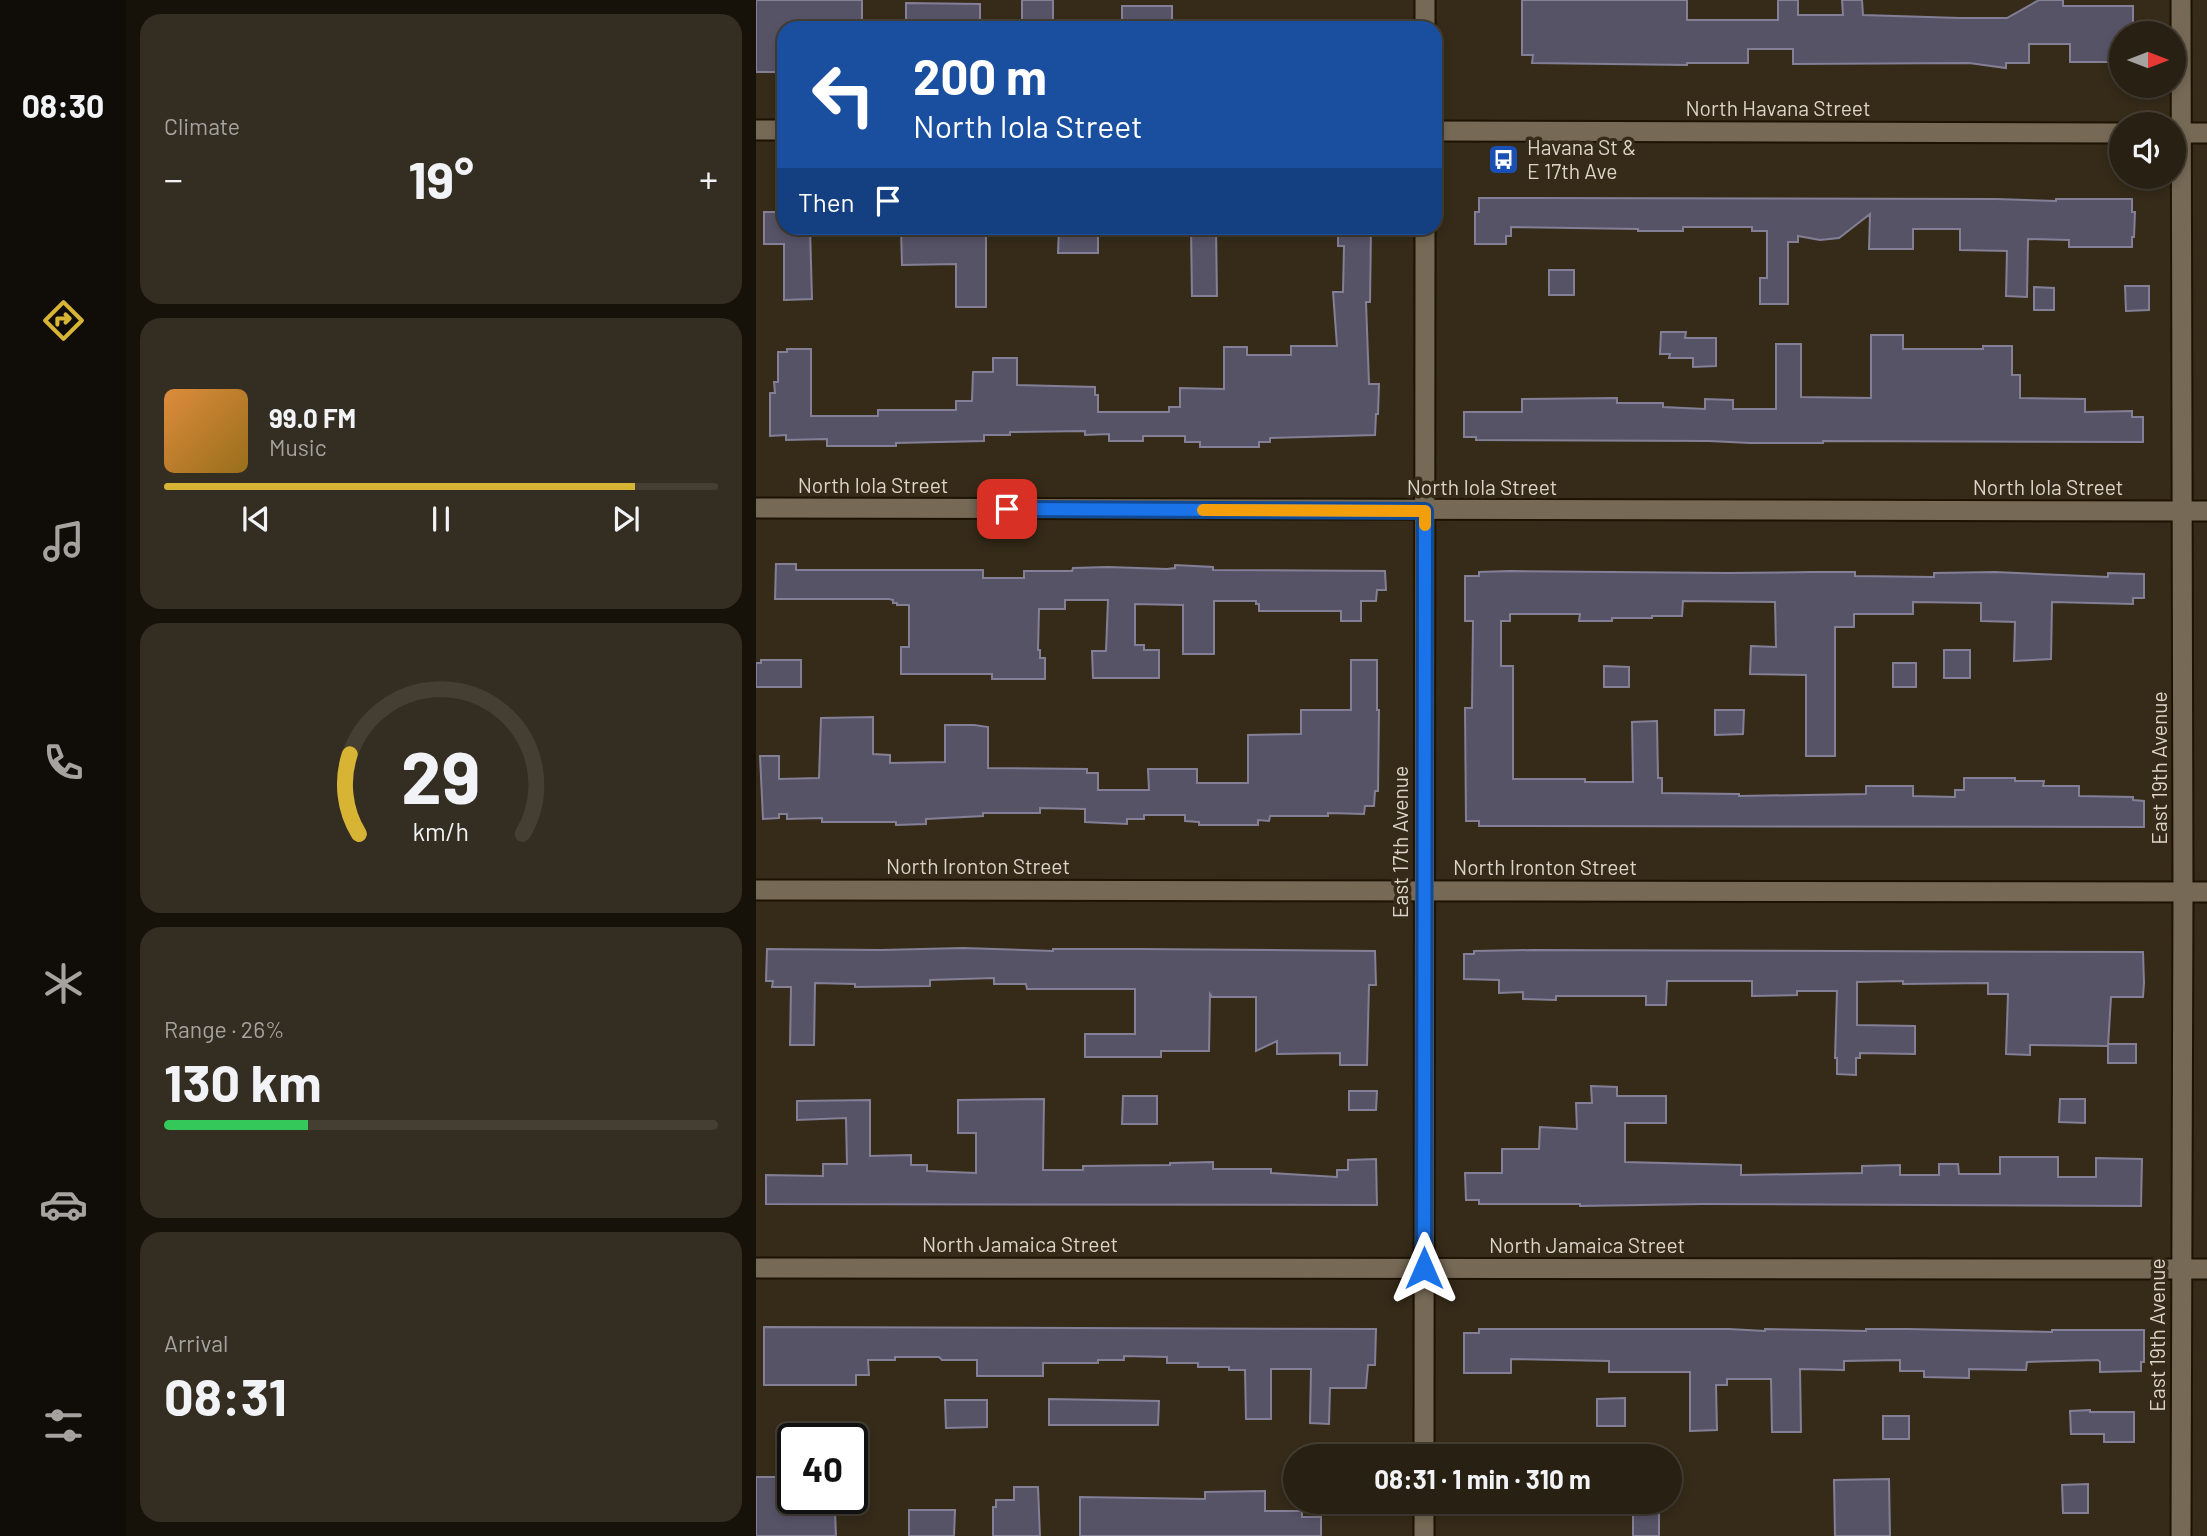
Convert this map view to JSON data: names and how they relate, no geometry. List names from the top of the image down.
{
  "streets": {
    "street": [
      "North Havana Street",
      "North Iola Street",
      "East 19th Avenue",
      "East 17th Avenue",
      "North Ironton Street",
      "North Jamaica Street"
    ]
  },
  "crossings": [
    ["North Iola Street", "East 19th Avenue"],
    ["North Iola Street", "East 17th Avenue"],
    ["East 19th Avenue", "North Ironton Street"],
    ["East 19th Avenue", "North Jamaica Street"],
    ["East 17th Avenue", "North Ironton Street"],
    ["East 17th Avenue", "North Jamaica Street"]
  ],
  "places": {
    "bus stop": ["Havana St & E 17th Ave"]
  },
  "north": "right",
  "page": {
    "tabs": "08:30",
    "tile": [
      "Climate",
      ["Range · 26%", "130 km"],
      ["Arrival", "08:31"]
    ],
    "turn": ["200 m", "North Iola Street"],
    "heat": ["−", "19°", "+"],
    "then": "Then",
    "song": ["99.0 FM", "Music"],
    "limit": "40",
    "trip": "08:31 · 1 min · 310 m",
    "gauge": ["29", "km/h"]
  }
}
